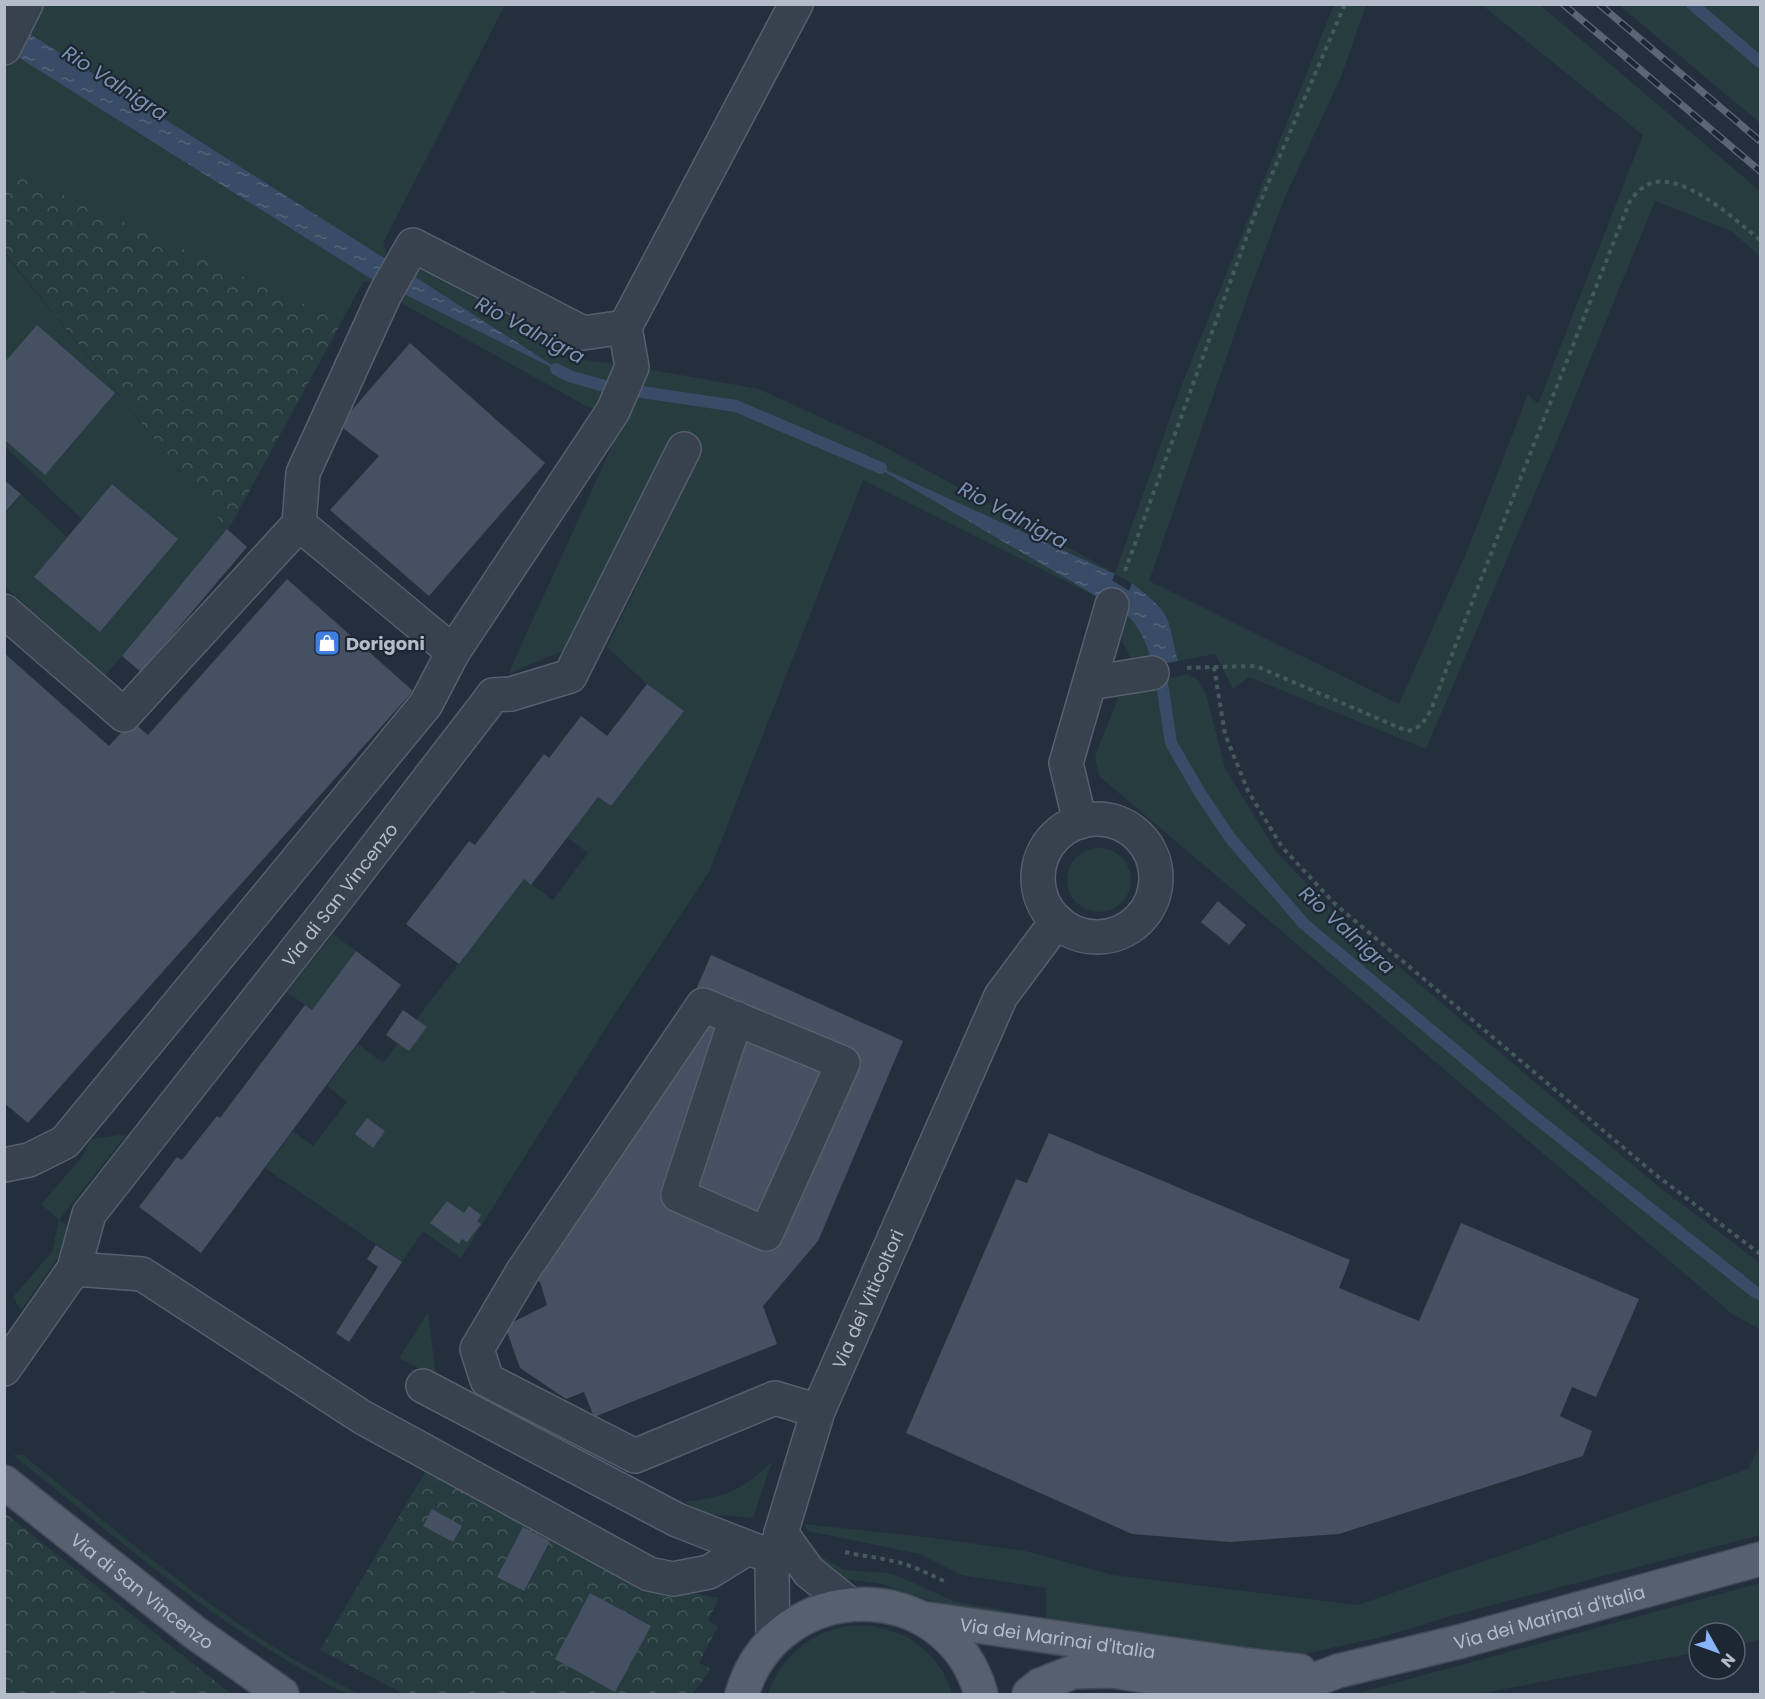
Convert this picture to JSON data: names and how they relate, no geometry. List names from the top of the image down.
{
  "streets": {
    "main road": ["Via di San Vincenzo", "Via dei Marinai d'Italia"],
    "street": ["Via dei Viticoltori"]
  },
  "water": ["Rio Valnigra"],
  "places": {
    "shop": ["Dorigoni"]
  },
  "north": "bottom right"
}
